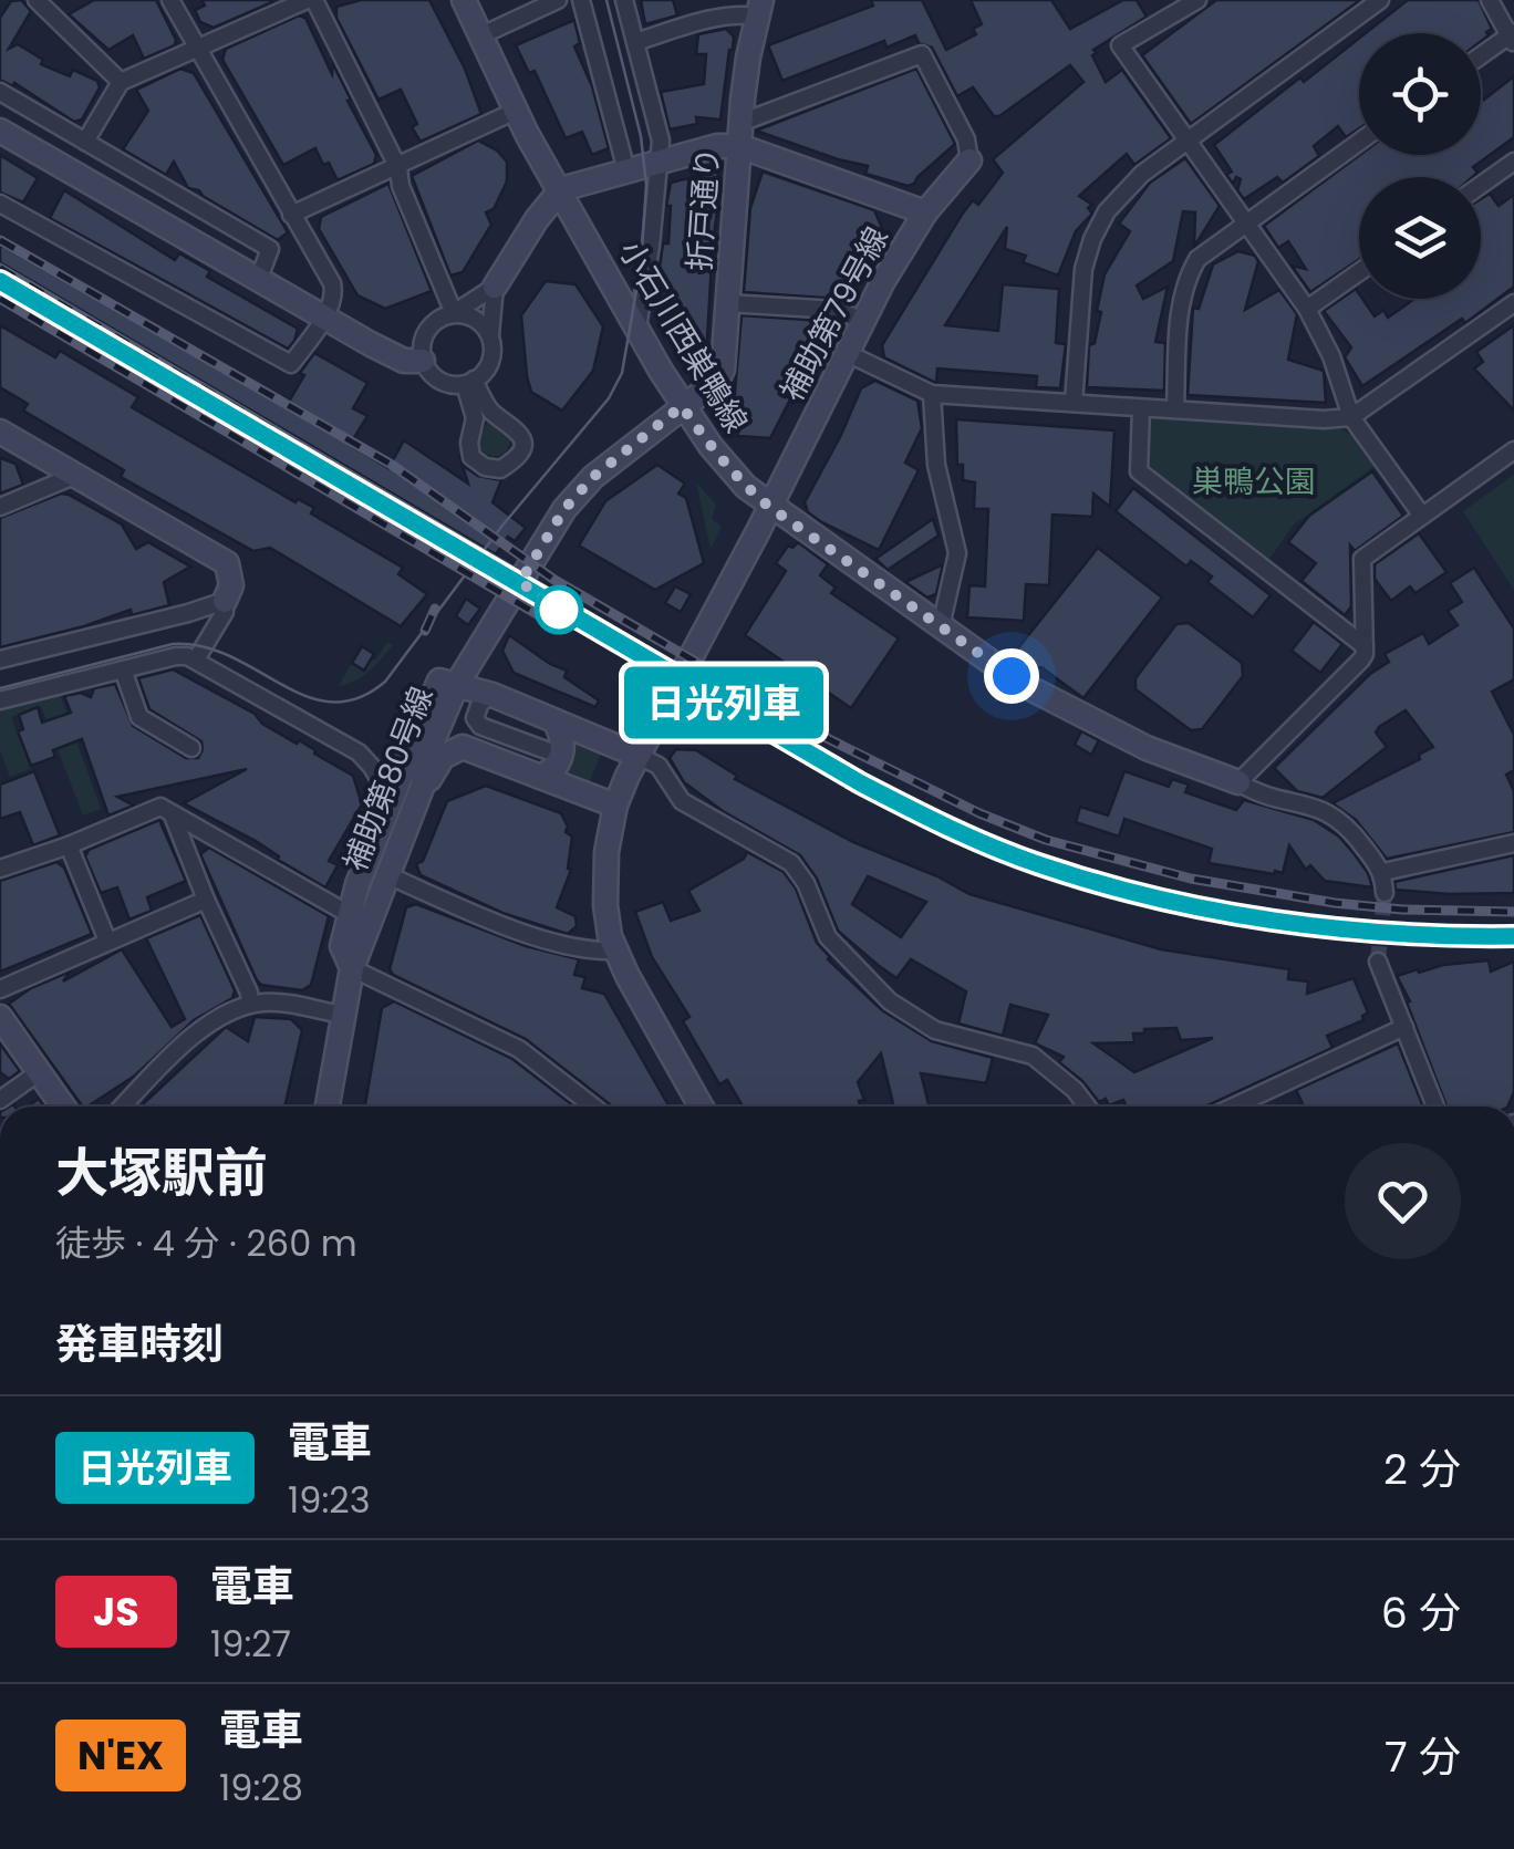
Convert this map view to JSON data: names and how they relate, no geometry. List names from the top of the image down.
{
  "streets": {
    "street": [
      "折戸通り",
      "補助第79号線",
      "小石川西巣鴨線",
      "補助第80号線"
    ]
  },
  "crossings": [
    ["折戸通り", "小石川西巣鴨線"],
    ["折戸通り", "補助第80号線"],
    ["補助第79号線", "小石川西巣鴨線"],
    ["小石川西巣鴨線", "補助第80号線"]
  ],
  "parks": ["巣鴨公園"],
  "page": {
    "on_map": "日光列車",
    "heading": [
      ["大塚駅前", "徒歩 · 4 分 · 260 m"],
      "発車時刻"
    ],
    "list": [
      {
        "mark": "日光列車",
        "name": "電車",
        "note": "19:23",
        "value": "2 分"
      },
      {
        "mark": "JS",
        "name": "電車",
        "note": "19:27",
        "value": "6 分"
      },
      {
        "mark": "N'EX",
        "name": "電車",
        "note": "19:28",
        "value": "7 分"
      }
    ]
  }
}
